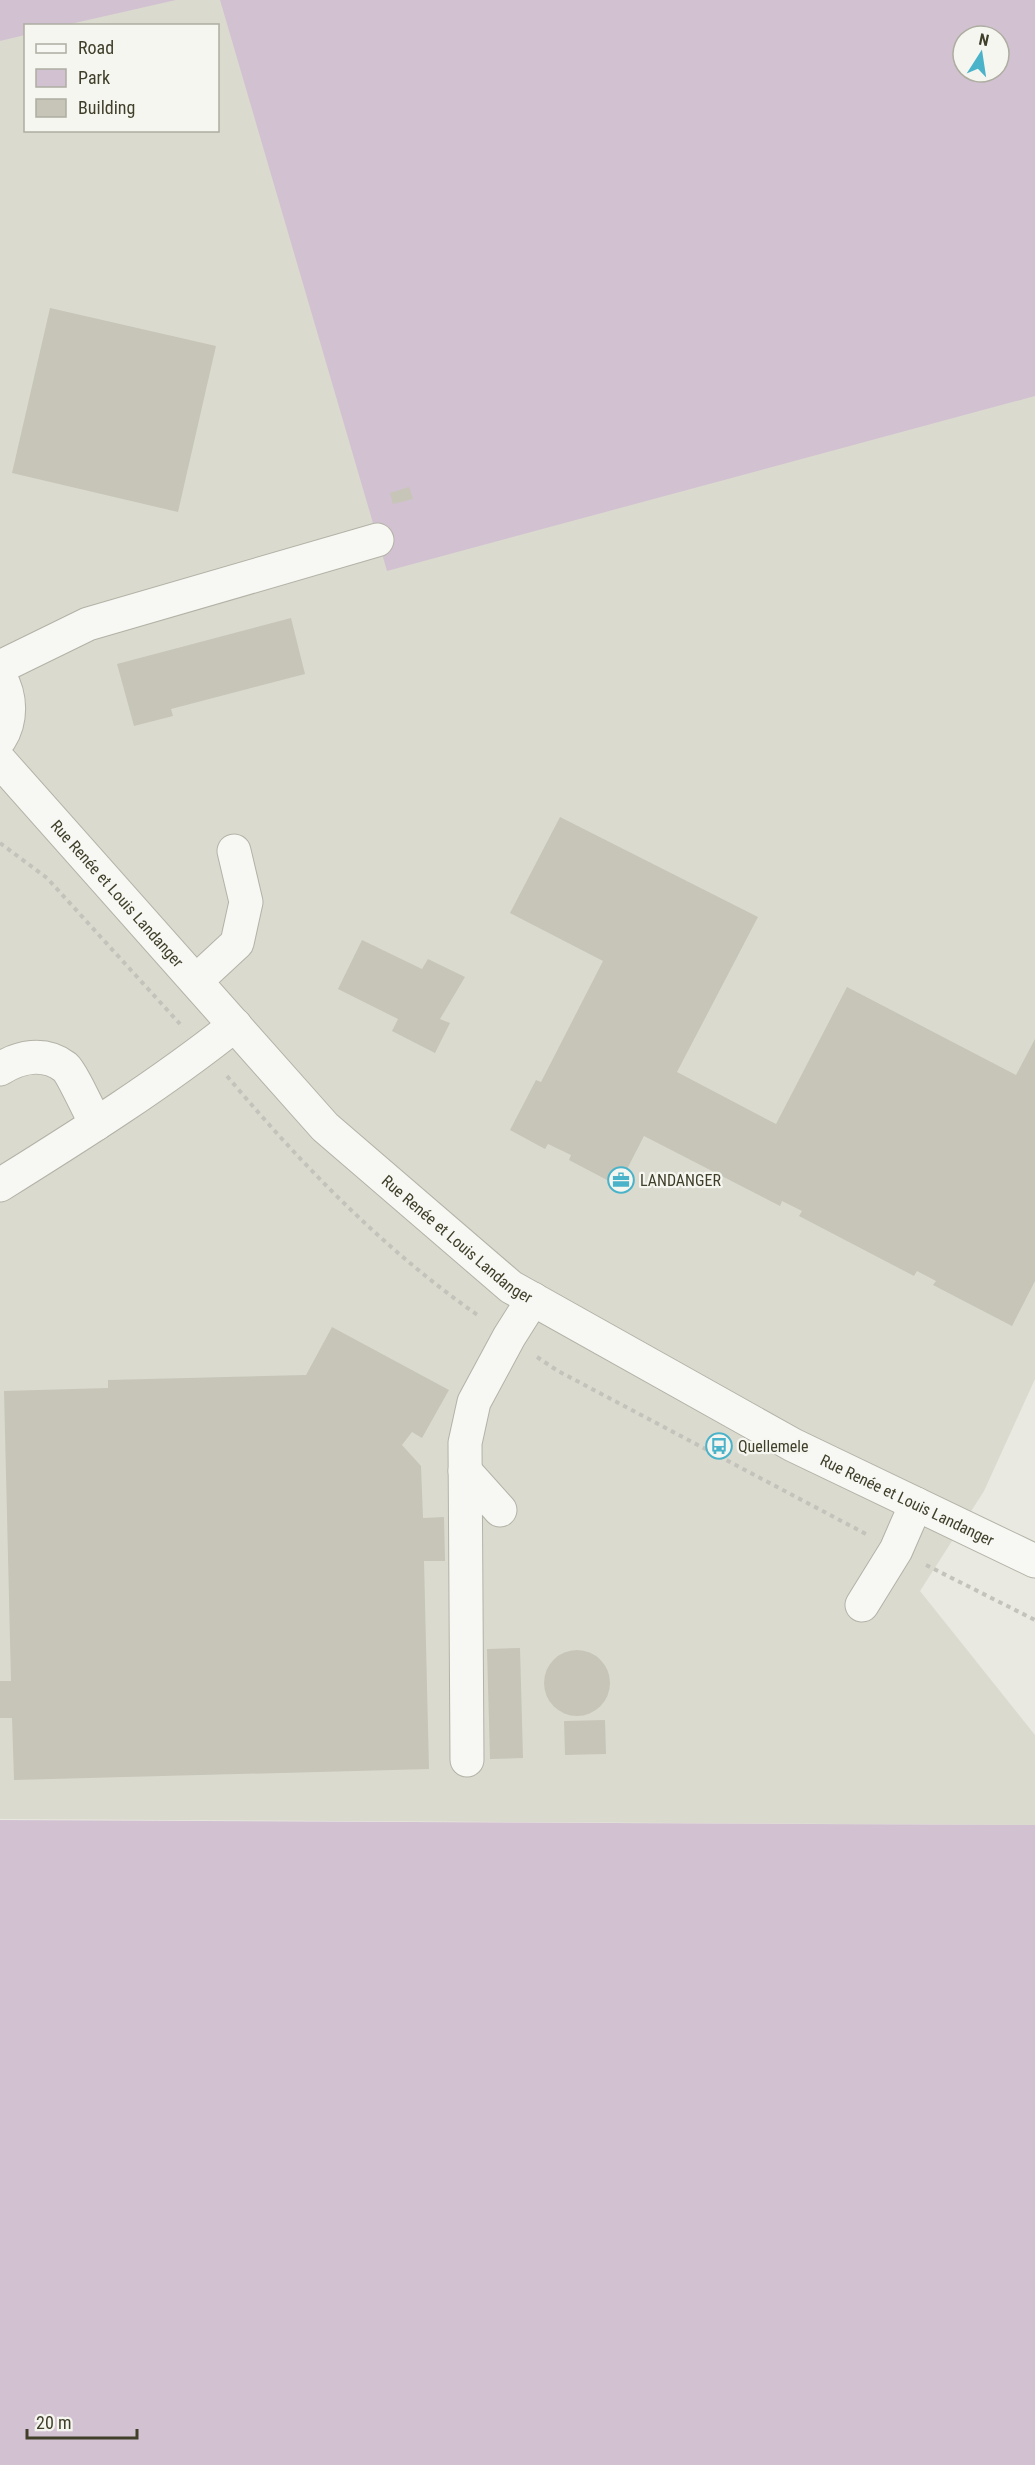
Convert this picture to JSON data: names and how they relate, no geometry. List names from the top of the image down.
{
  "streets": {
    "street": ["Rue Renée et Louis Landanger"]
  },
  "places": {
    "office": ["LANDANGER"],
    "bus stop": ["Quellemele"]
  },
  "legend": ["Road", "Park", "Building"],
  "scale_bar": "20 m",
  "north": "top"
}
